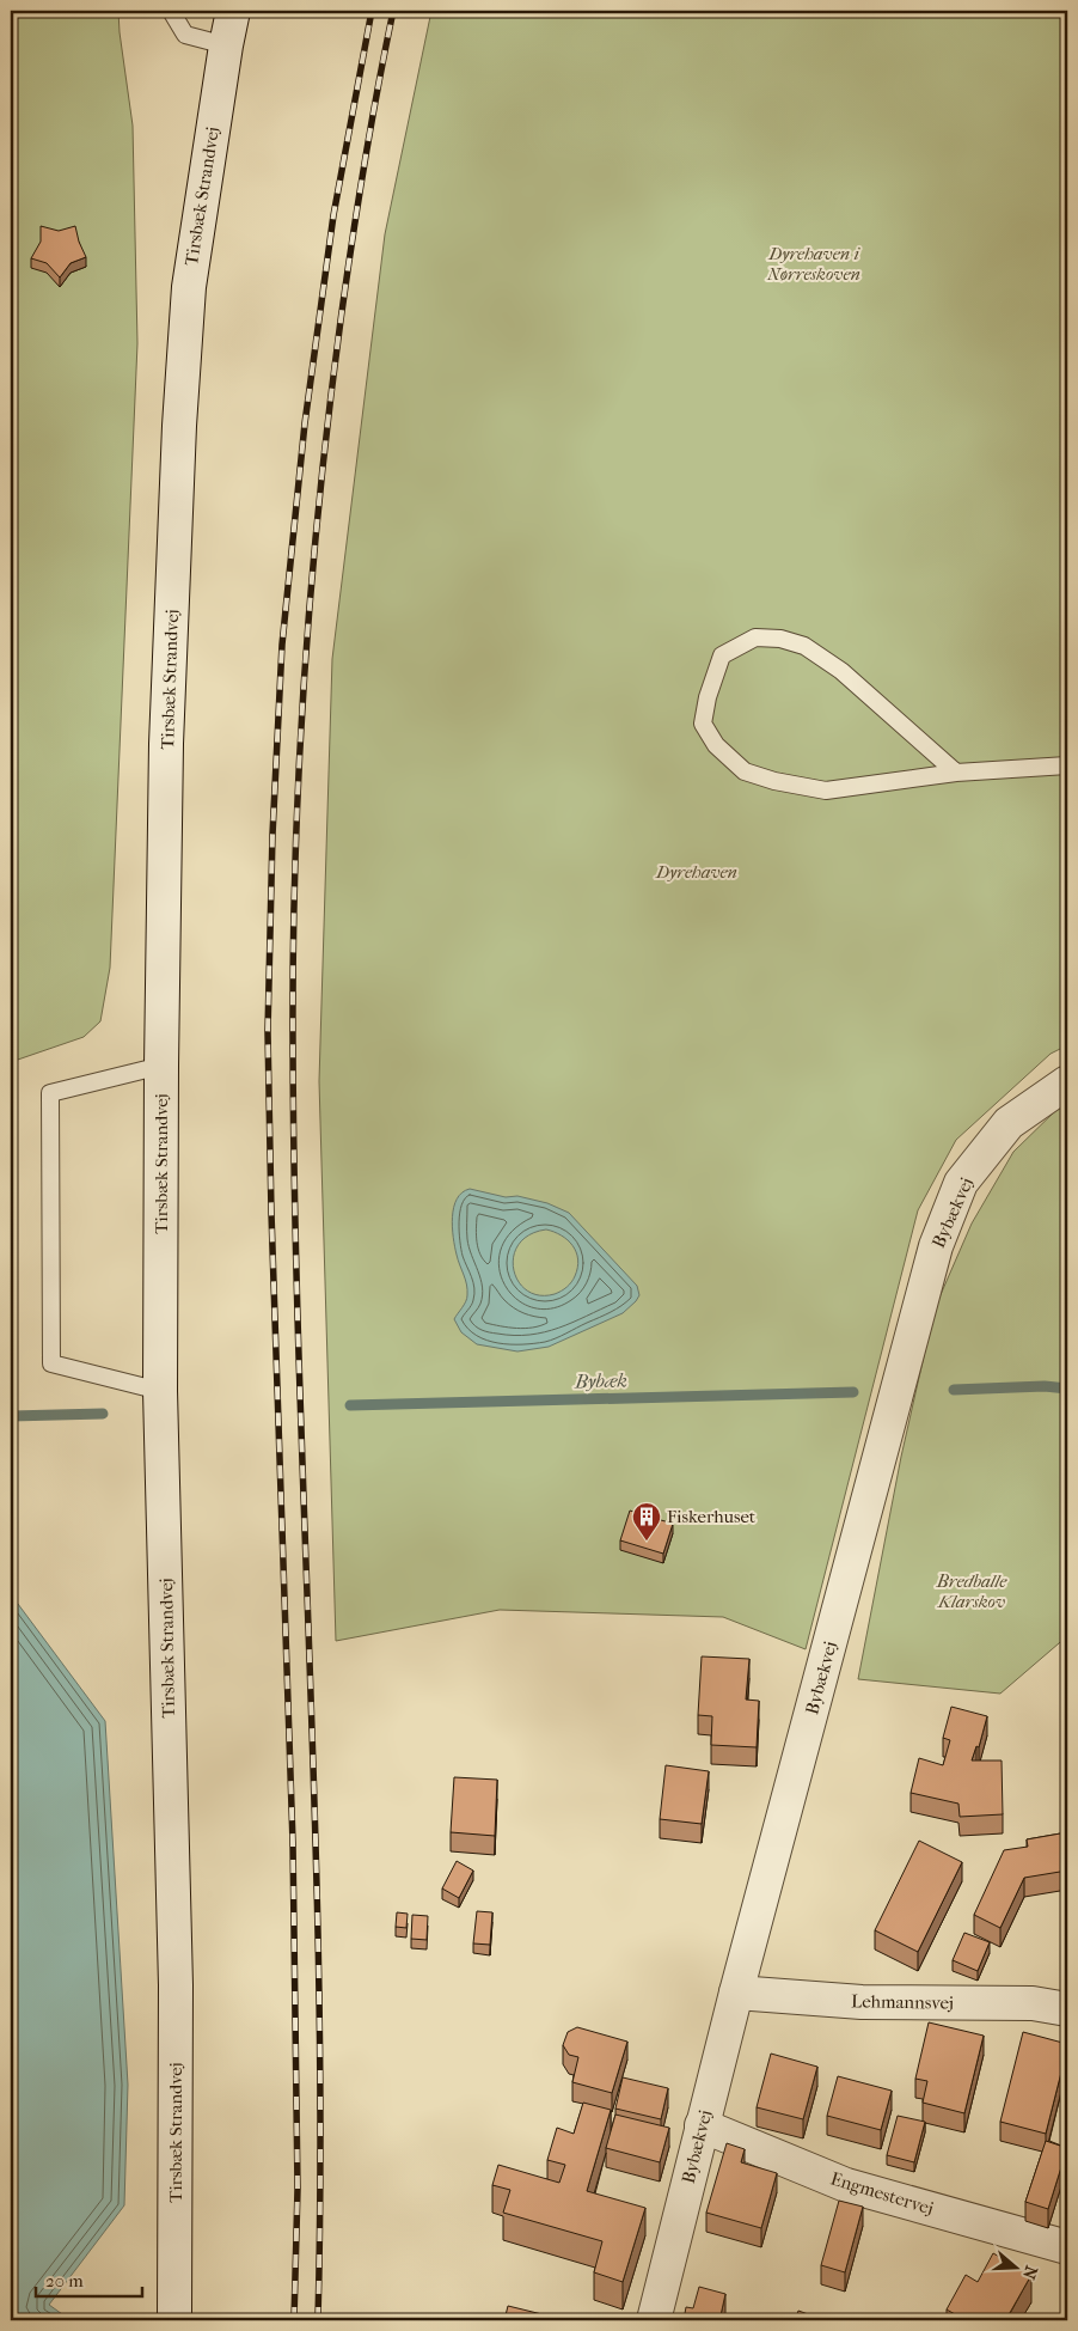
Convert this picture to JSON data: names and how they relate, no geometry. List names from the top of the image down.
{
  "streets": {
    "street": [
      "Tirsbæk Strandvej",
      "Bybækvej",
      "Lehmannsvej",
      "Engmestervej"
    ]
  },
  "crossings": [
    ["Bybækvej", "Lehmannsvej"],
    ["Bybækvej", "Engmestervej"]
  ],
  "water": ["Bybæk"],
  "parks": ["Dyrehaven i Nørreskoven", "Dyrehaven", "Bredballe Klarskov"],
  "places": {
    "building": ["Fiskerhuset"]
  },
  "scale_bar": "20 m",
  "north": "right"
}
